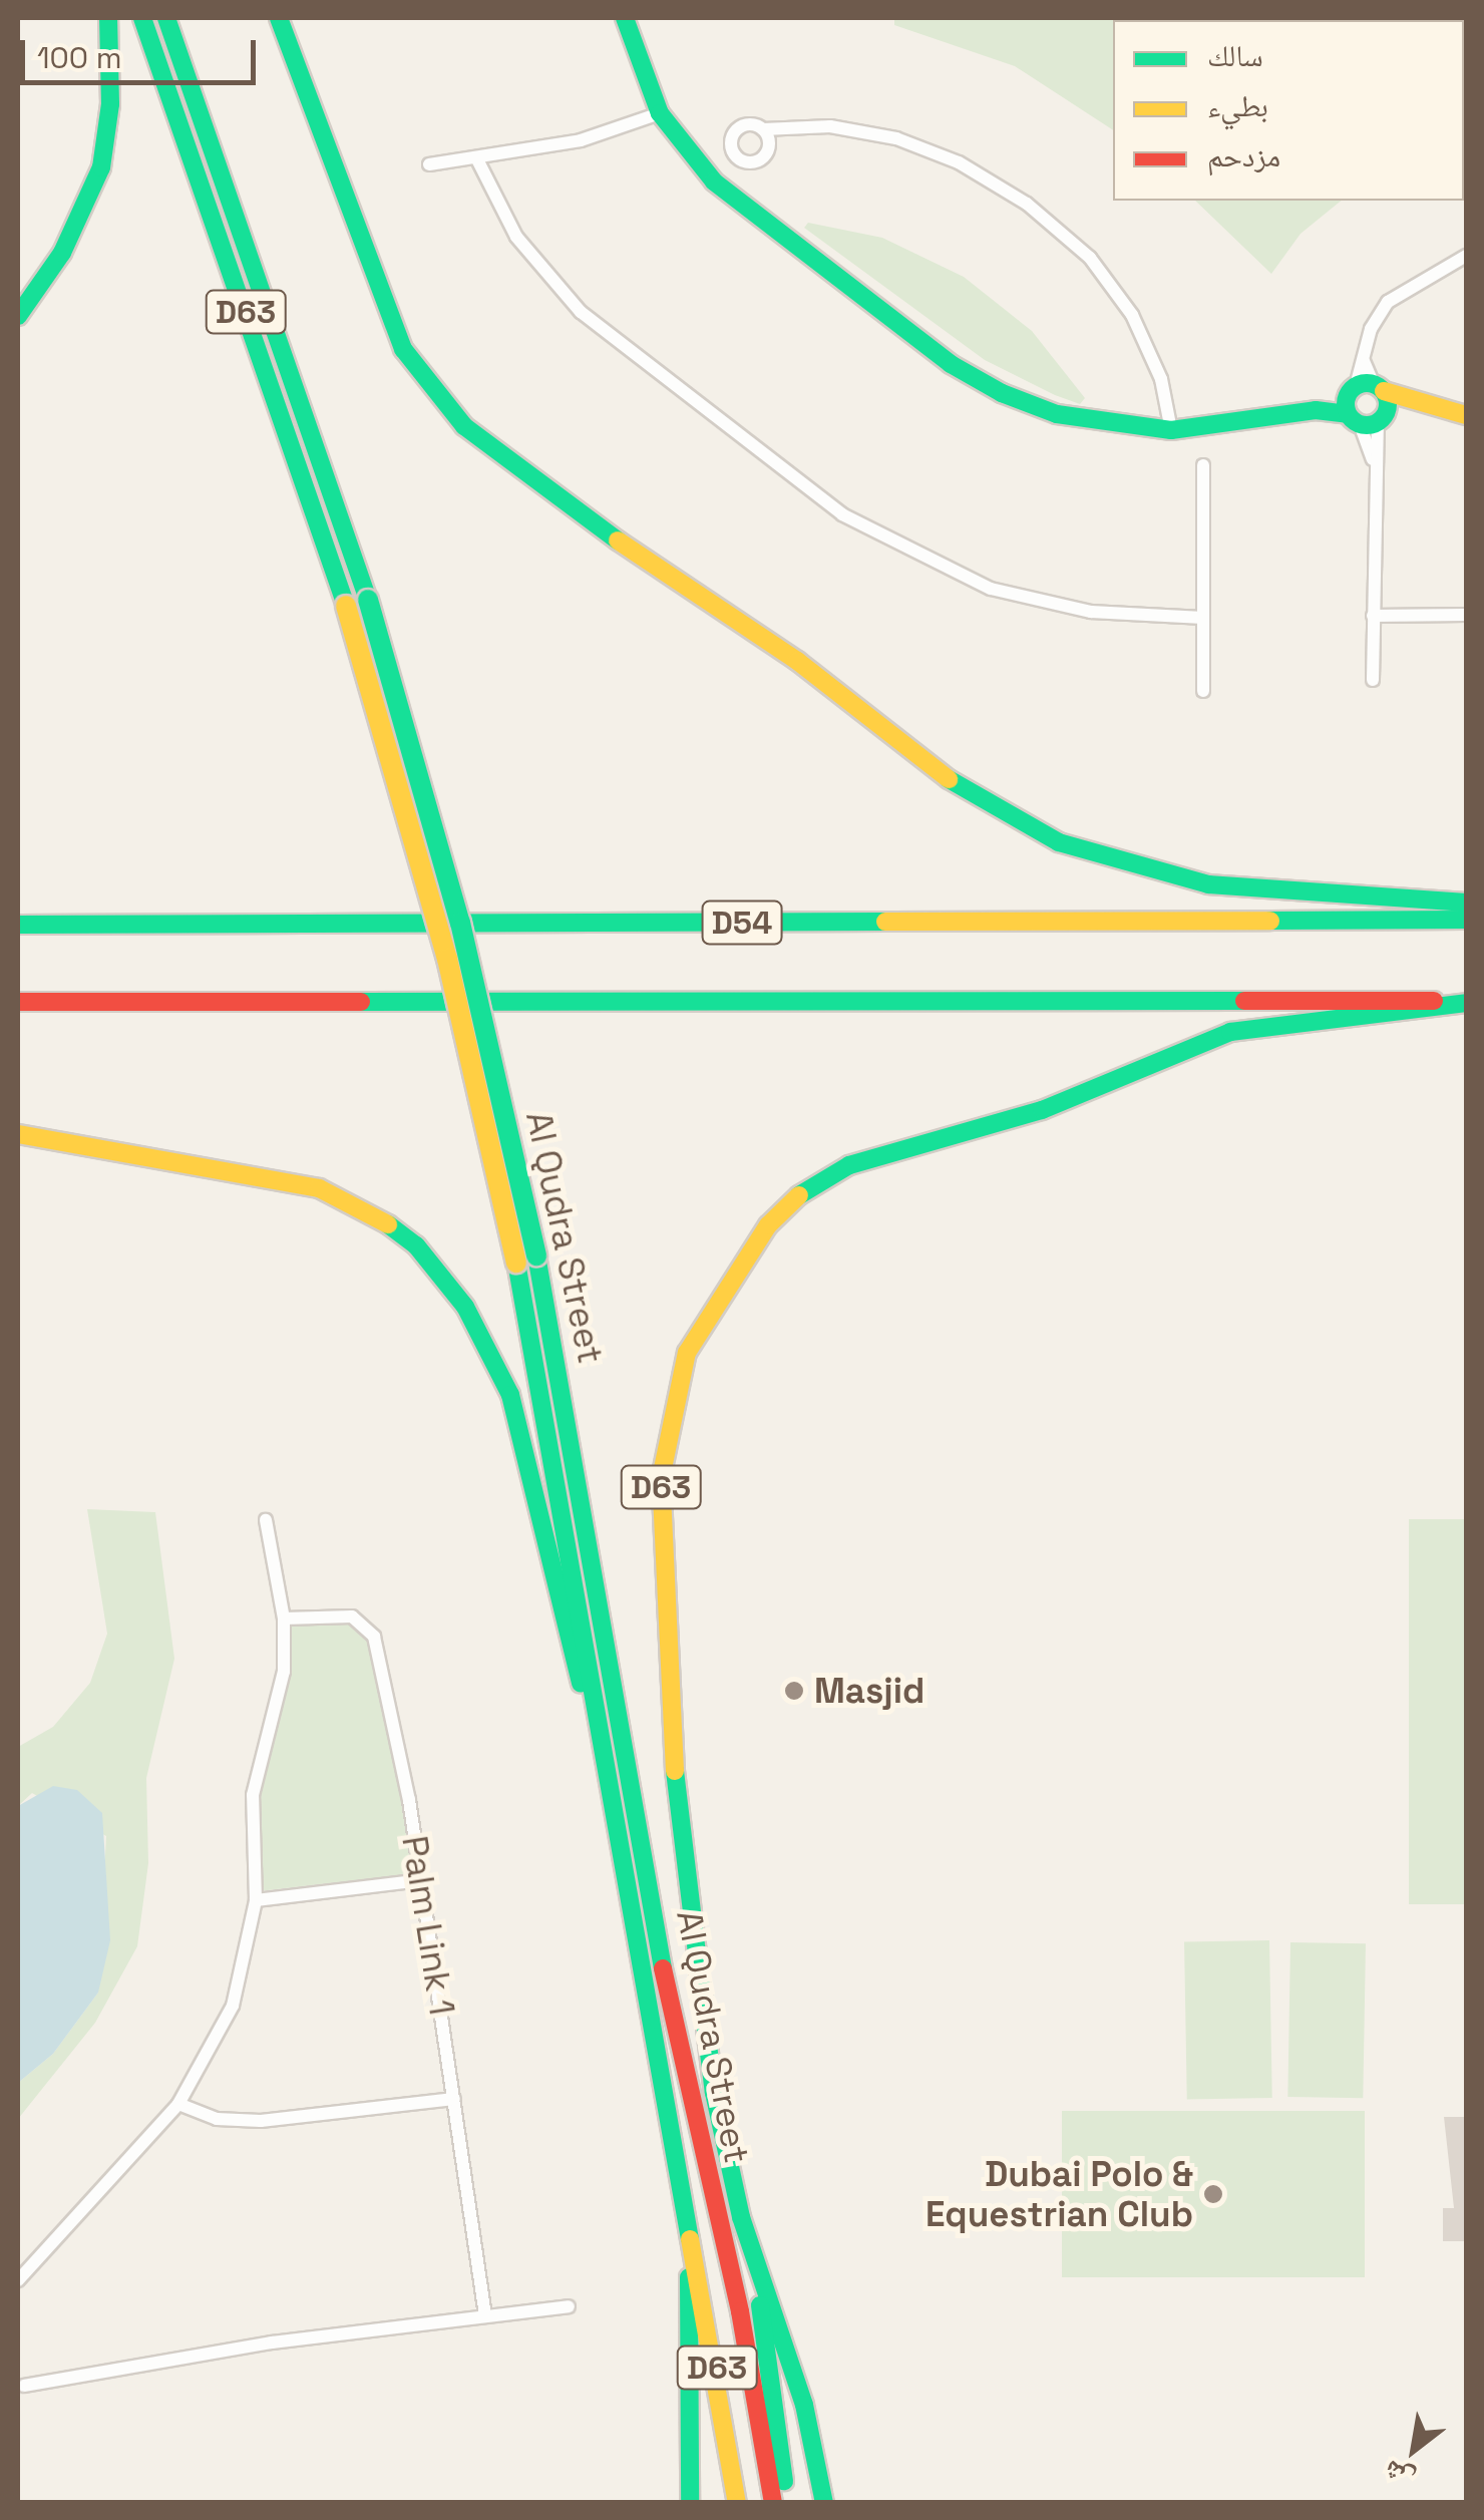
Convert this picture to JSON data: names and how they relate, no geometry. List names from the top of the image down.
{
  "streets": {
    "main road": ["D63", "D54", "Al Qudra Street"],
    "street": ["Palm Link 1"]
  },
  "crossings": [
    ["D54", "Al Qudra Street"]
  ],
  "places": ["Masjid", "Dubai Polo & Equestrian Club"],
  "legend": ["سالك", "بطيء", "مزدحم"],
  "scale_bar": "100 m",
  "north": "bottom left"
}
